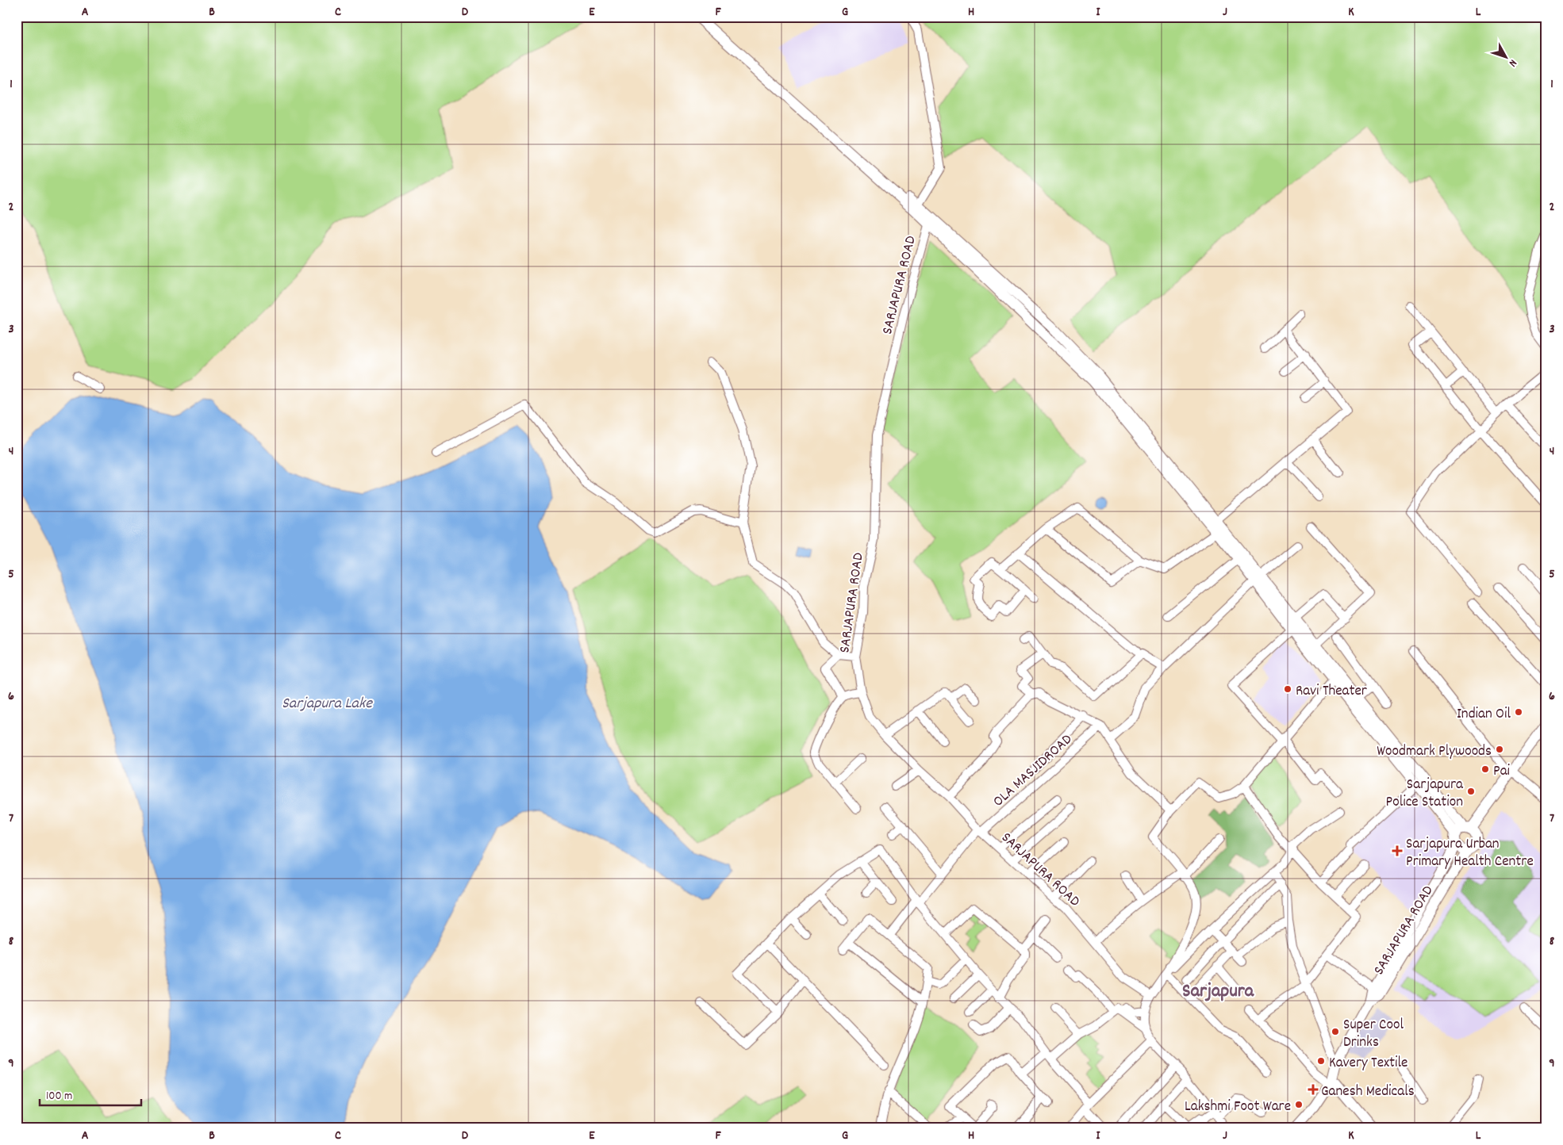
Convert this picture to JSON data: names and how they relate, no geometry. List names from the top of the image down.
{
  "streets": {
    "main road": ["SARJAPURA ROAD"],
    "street": ["OLA MASJIDROAD"]
  },
  "crossings": [
    ["SARJAPURA ROAD", "OLA MASJIDROAD"]
  ],
  "districts": ["Sarjapura"],
  "water": ["Sarjapura Lake"],
  "places": {
    "other": [
      "Ravi Theater",
      "Indian Oil",
      "Woodmark Plywoods",
      "Pai",
      "Sarjapura Police Station",
      "Super Cool Drinks",
      "Kavery Textile",
      "Lakshmi Foot Ware"
    ],
    "health": ["Sarjapura Urban Primary Health Centre", "Ganesh Medicals"]
  },
  "scale_bar": "100 m",
  "north": "bottom right",
  "grid": {
    "columns": [
      "A",
      "B",
      "C",
      "D",
      "E",
      "F",
      "G",
      "H",
      "I",
      "J",
      "K",
      "L"
    ],
    "rows": [
      "1",
      "2",
      "3",
      "4",
      "5",
      "6",
      "7",
      "8",
      "9"
    ]
  }
}
